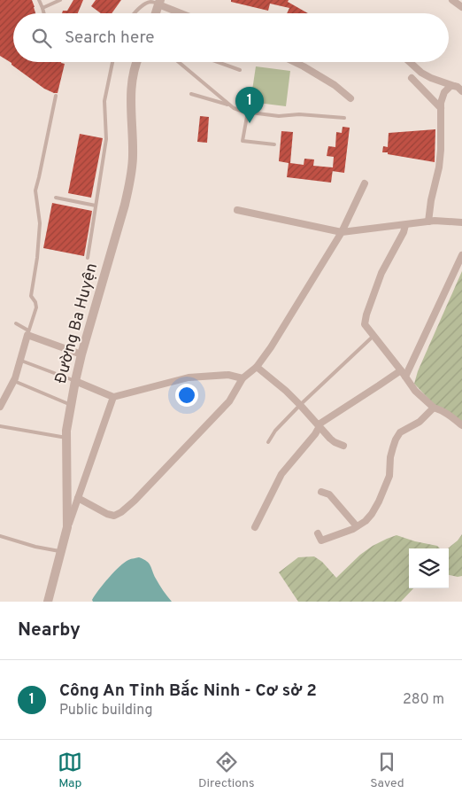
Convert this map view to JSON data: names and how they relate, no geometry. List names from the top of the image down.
{
  "streets": {
    "street": ["Đường Ba Huyện"]
  },
  "page": {
    "search": "Search here",
    "pins": "1",
    "heading": "Nearby",
    "list": [
      {
        "mark": "1",
        "name": "Công An Tỉnh Bắc Ninh - Cơ sở 2",
        "note": "Public building",
        "value": "280 m"
      }
    ],
    "nav": ["Map", "Directions", "Saved"]
  }
}
